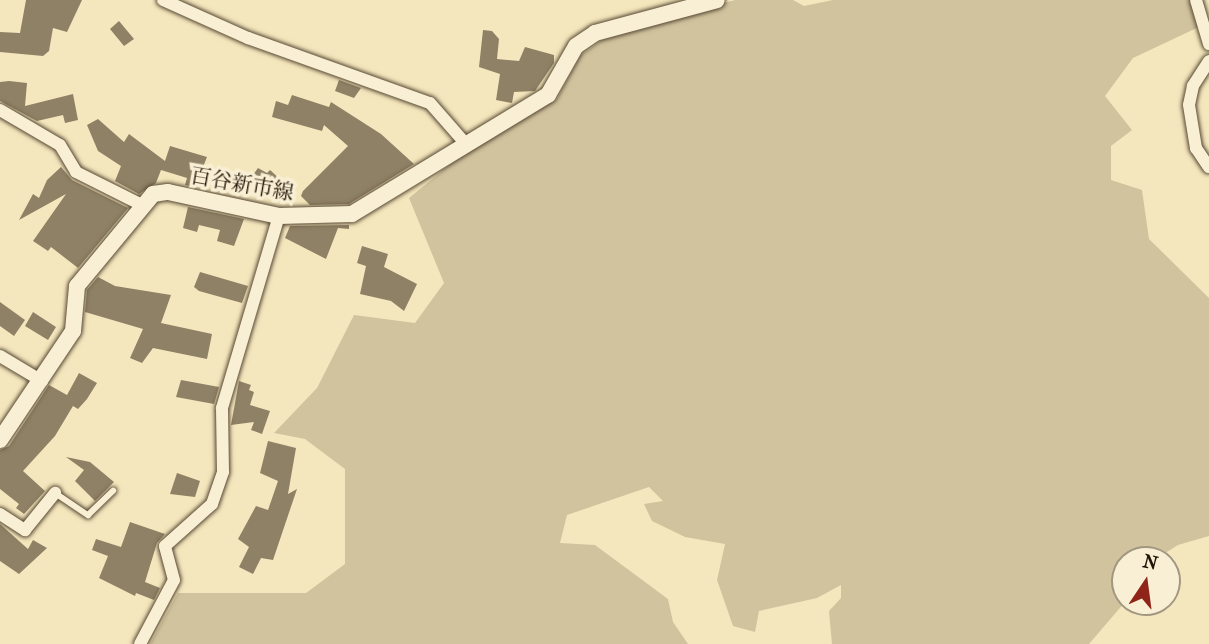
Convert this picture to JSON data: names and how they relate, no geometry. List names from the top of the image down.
{
  "streets": {
    "main road": ["百谷新市線"]
  },
  "north": "top"
}
